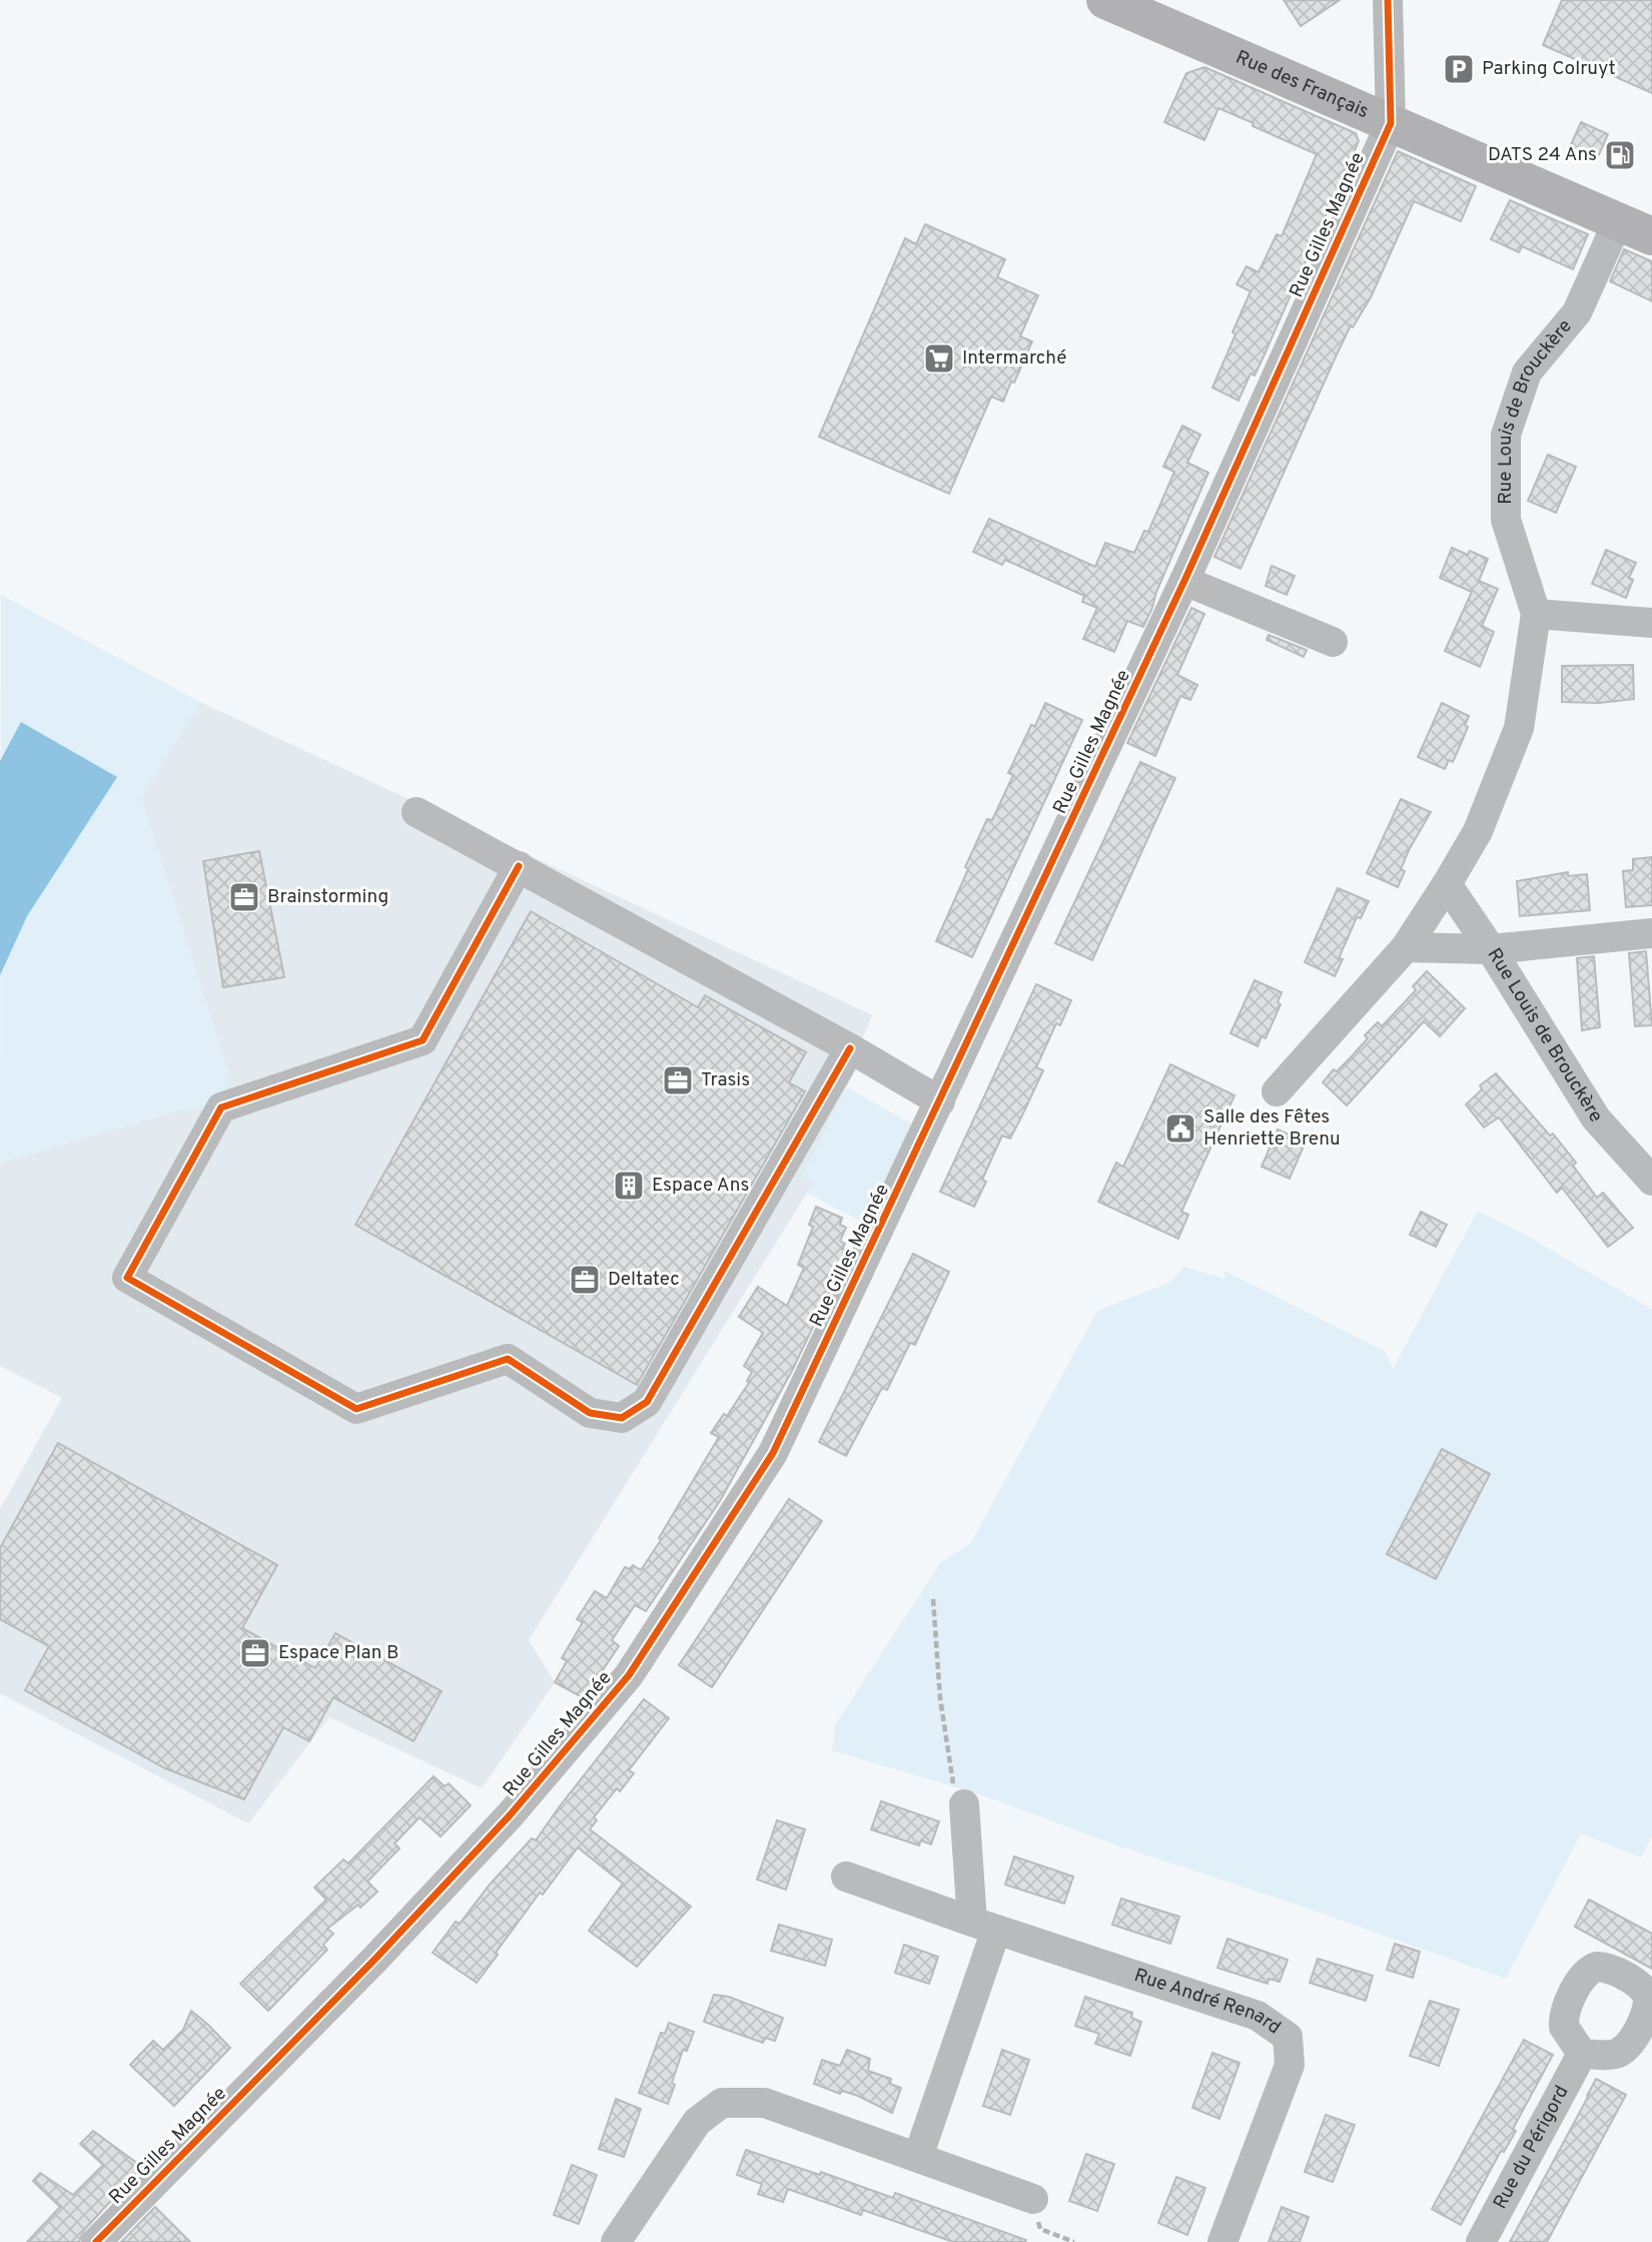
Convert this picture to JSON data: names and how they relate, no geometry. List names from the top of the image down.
{
  "streets": {
    "main road": ["Rue des Français"],
    "street": [
      "Rue Gilles Magnée",
      "Rue Louis de Brouckère",
      "Rue André Renard",
      "Rue du Périgord"
    ]
  },
  "crossings": [
    ["Rue des Français", "Rue Gilles Magnée"],
    ["Rue des Français", "Rue Louis de Brouckère"]
  ],
  "places": {
    "parking": ["Parking Colruyt"],
    "fuel station": ["DATS 24 Ans"],
    "supermarket": ["Intermarché"],
    "office": [
      "Brainstorming",
      "Trasis",
      "Deltatec",
      "Espace Plan B"
    ],
    "public building": ["Salle des Fêtes Henriette Brenu"],
    "building": ["Espace Ans"]
  }
}
